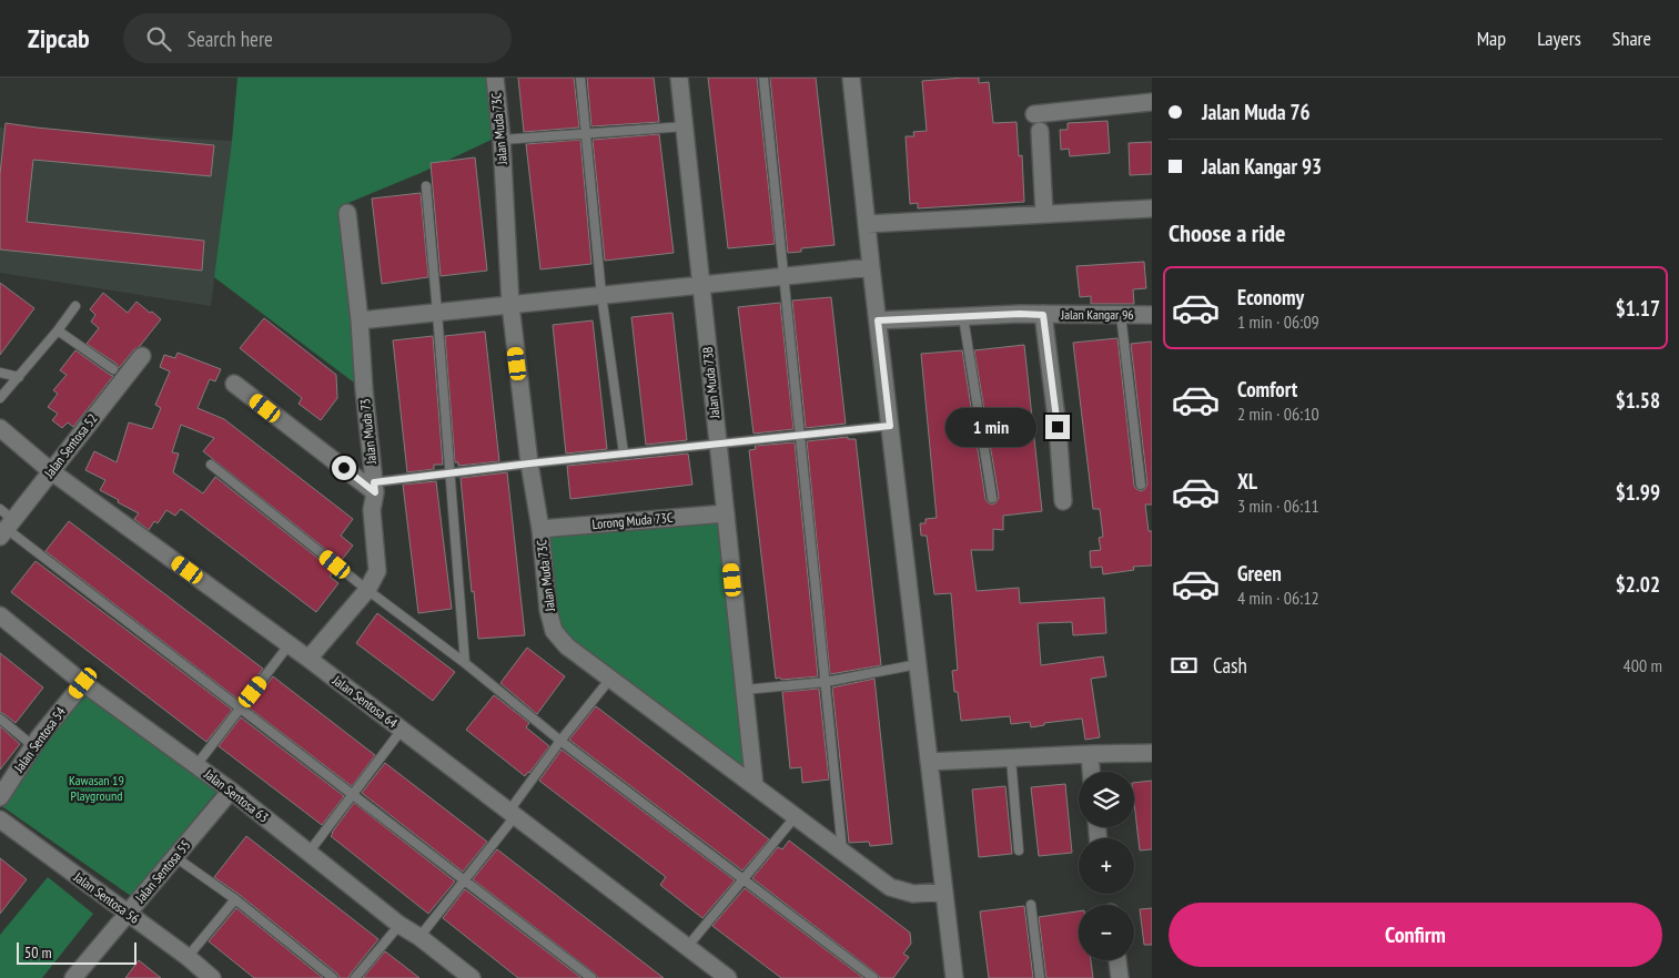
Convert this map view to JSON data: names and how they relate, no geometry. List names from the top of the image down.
{
  "streets": {
    "street": [
      "Jalan Muda 73C",
      "Jalan Kangar 96",
      "Jalan Muda 73B",
      "Jalan Muda 73",
      "Jalan Sentosa 52",
      "Lorong Muda 73C",
      "Jalan Sentosa 64",
      "Jalan Sentosa 54",
      "Jalan Sentosa 63",
      "Jalan Sentosa 55",
      "Jalan Sentosa 56"
    ]
  },
  "crossings": [
    ["Jalan Muda 73C", "Jalan Muda 73B"],
    ["Jalan Muda 73C", "Lorong Muda 73C"],
    ["Jalan Muda 73B", "Lorong Muda 73C"],
    ["Jalan Muda 73", "Jalan Sentosa 64"],
    ["Jalan Sentosa 52", "Jalan Sentosa 64"],
    ["Jalan Sentosa 54", "Jalan Sentosa 63"],
    ["Jalan Sentosa 63", "Jalan Sentosa 55"],
    ["Jalan Sentosa 55", "Jalan Sentosa 56"]
  ],
  "parks": ["Kawasan 19 Playground"],
  "scale_bar": "50 m",
  "page": {
    "header": "Zipcab",
    "search": "Search here",
    "nav": ["Map", "Layers", "Share"],
    "banner": ["Jalan Muda 76", "Jalan Kangar 93"],
    "heading": "Choose a ride",
    "list": [
      {
        "name": "Economy",
        "note": "1 min · 06:09",
        "value": "$1.17"
      },
      {
        "name": "Comfort",
        "note": "2 min · 06:10",
        "value": "$1.58"
      },
      {
        "name": "XL",
        "note": "3 min · 06:11",
        "value": "$1.99"
      },
      {
        "name": "Green",
        "note": "4 min · 06:12",
        "value": "$2.02"
      }
    ],
    "bubble": "1 min",
    "pay": ["Cash", "400 m"],
    "map_buttons": ["+", "−"],
    "buttons": "Confirm",
    "scale": "50 m"
  }
}
